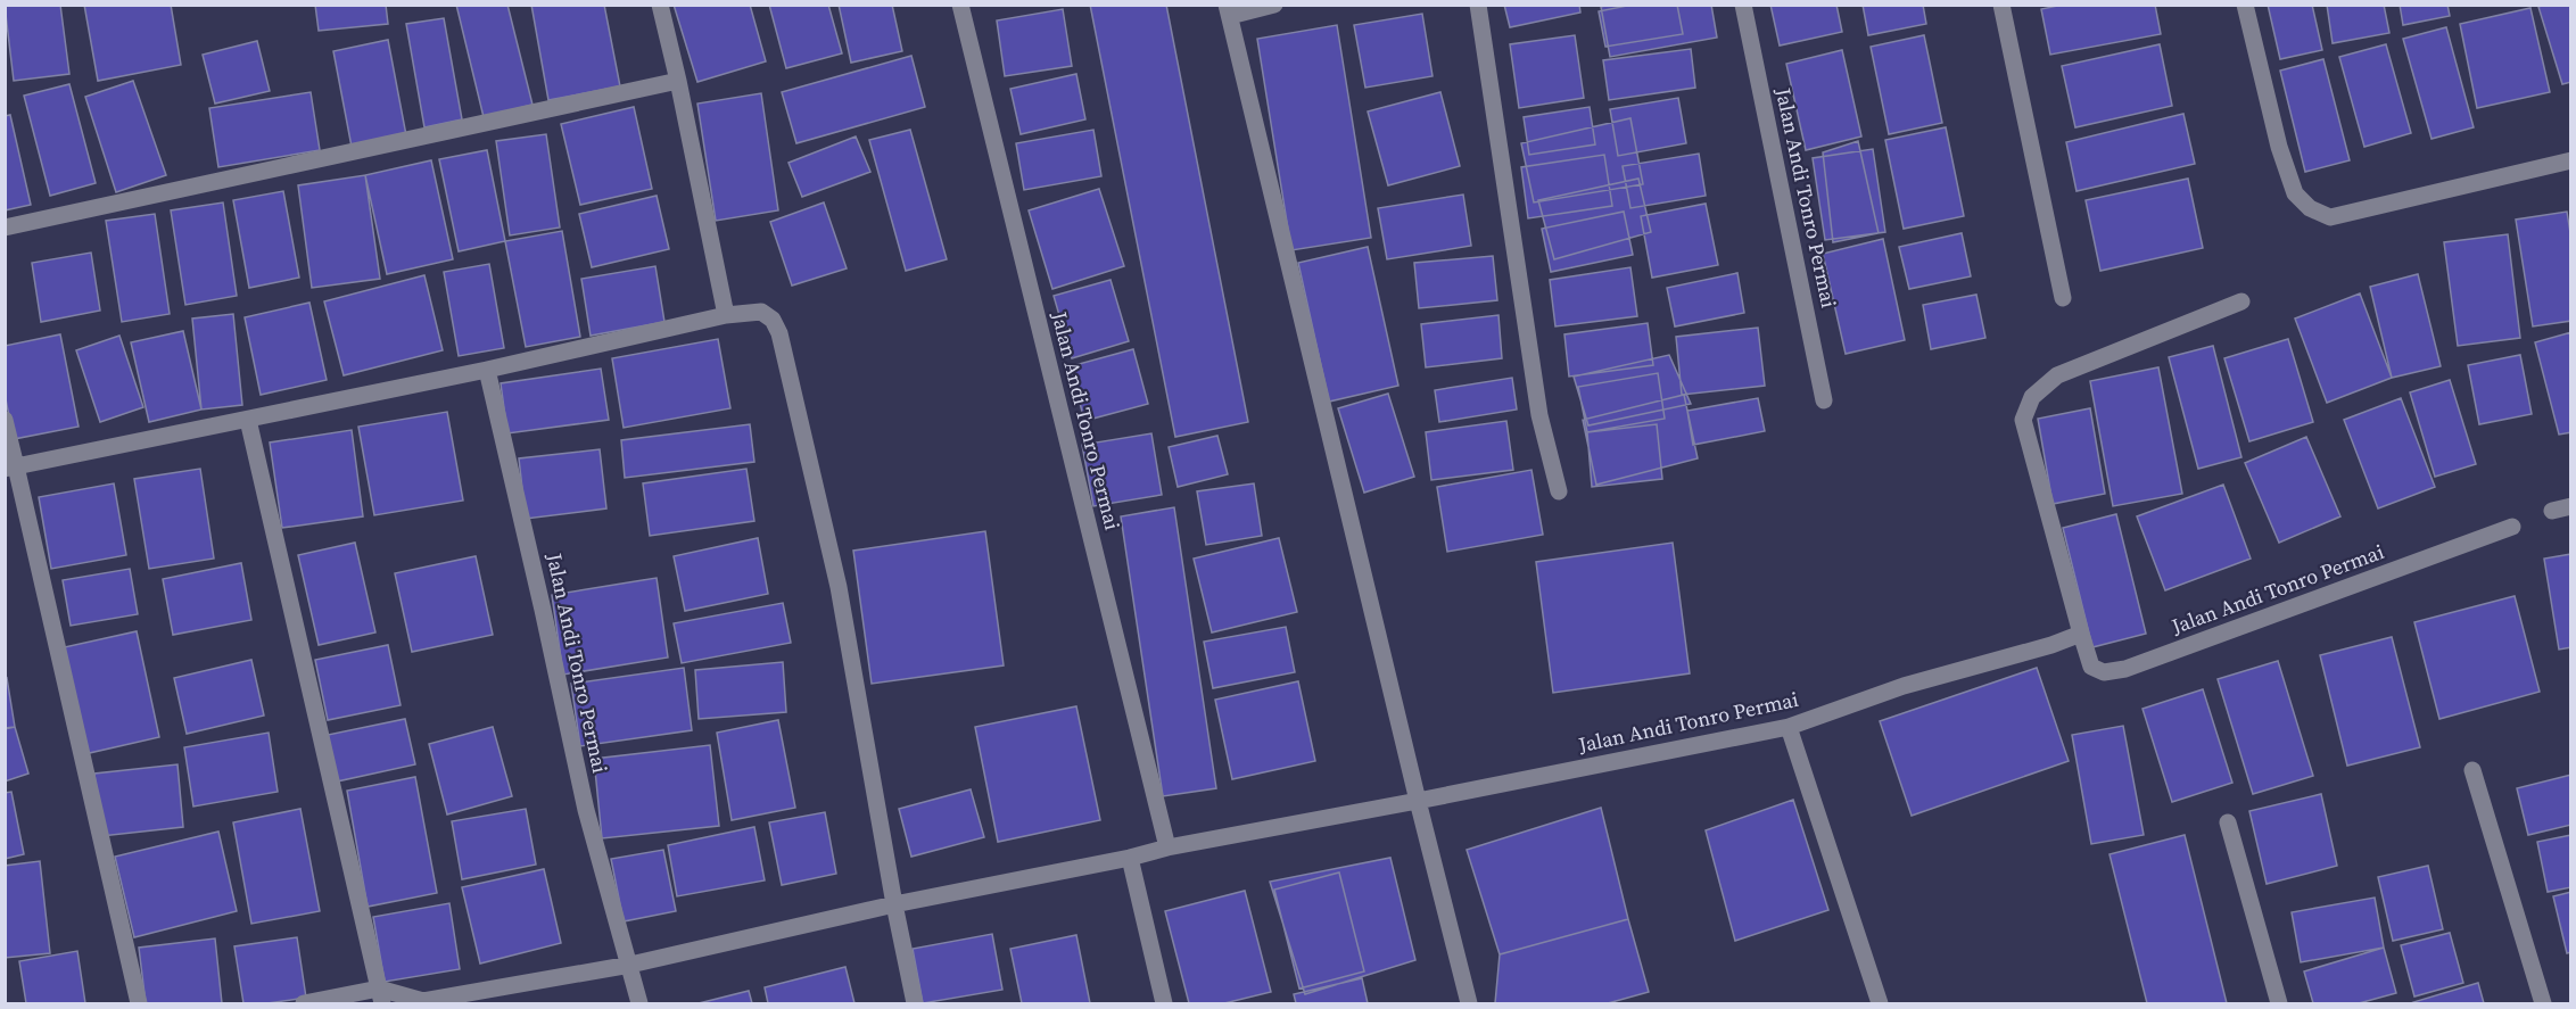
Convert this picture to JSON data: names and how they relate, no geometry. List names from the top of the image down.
{
  "streets": {
    "street": ["Jalan Andi Tonro Permai"]
  }
}
